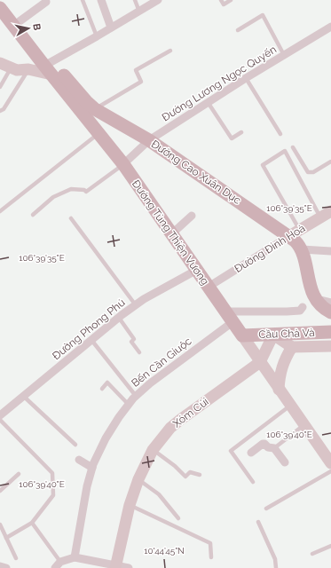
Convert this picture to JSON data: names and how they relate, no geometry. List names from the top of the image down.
{
  "streets": {
    "main road": ["Đường Cao Xuân Dục", "Đường Tùng Thiện Vương", "Cầu Chà Và"],
    "street": [
      "Đường Lương Ngọc Quyến",
      "Đường Đình Hoà",
      "Đường Phong Phú",
      "Bến Cần Giuộc",
      "Xóm Củi"
    ]
  },
  "crossings": [
    ["Đường Lương Ngọc Quyến", "Đường Cao Xuân Dục"],
    ["Đường Lương Ngọc Quyến", "Đường Tùng Thiện Vương"],
    ["Đường Cao Xuân Dục", "Đường Tùng Thiện Vương"],
    ["Đường Cao Xuân Dục", "Đường Đình Hoà"],
    ["Đường Tùng Thiện Vương", "Đường Đình Hoà"],
    ["Đường Tùng Thiện Vương", "Đường Phong Phú"],
    ["Đường Tùng Thiện Vương", "Cầu Chà Và"],
    ["Đường Tùng Thiện Vương", "Bến Cần Giuộc"],
    ["Đường Tùng Thiện Vương", "Xóm Củi"],
    ["Cầu Chà Và", "Xóm Củi"]
  ],
  "north": "right",
  "coordinates": ["106°39'35\"E", "106°39'40\"E", "10°44'45\"N"]
}
